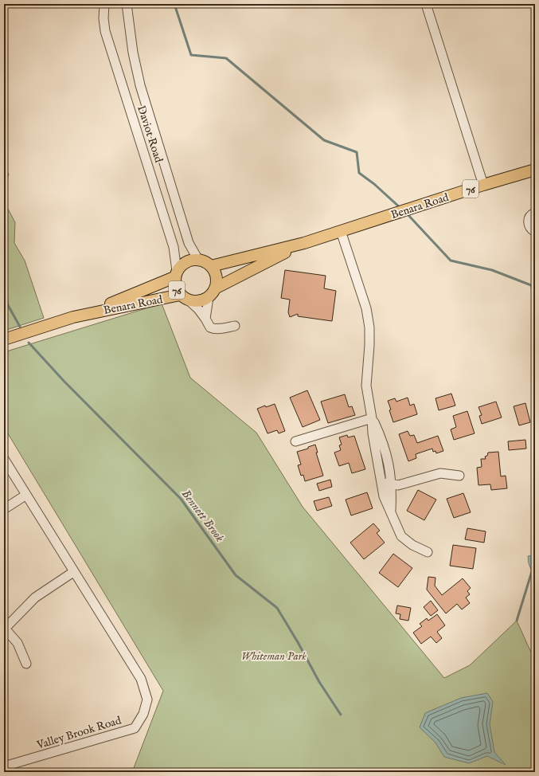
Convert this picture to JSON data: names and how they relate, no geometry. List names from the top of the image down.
{
  "streets": {
    "main road": ["76", "Benara Road"],
    "street": ["Daviot Road", "Valley Brook Road"]
  },
  "crossings": [
    ["Daviot Road", "76"],
    ["Daviot Road", "Benara Road"],
    ["76", "Benara Road"]
  ],
  "water": ["Bennett Brook"],
  "parks": ["Whiteman Park"]
}
